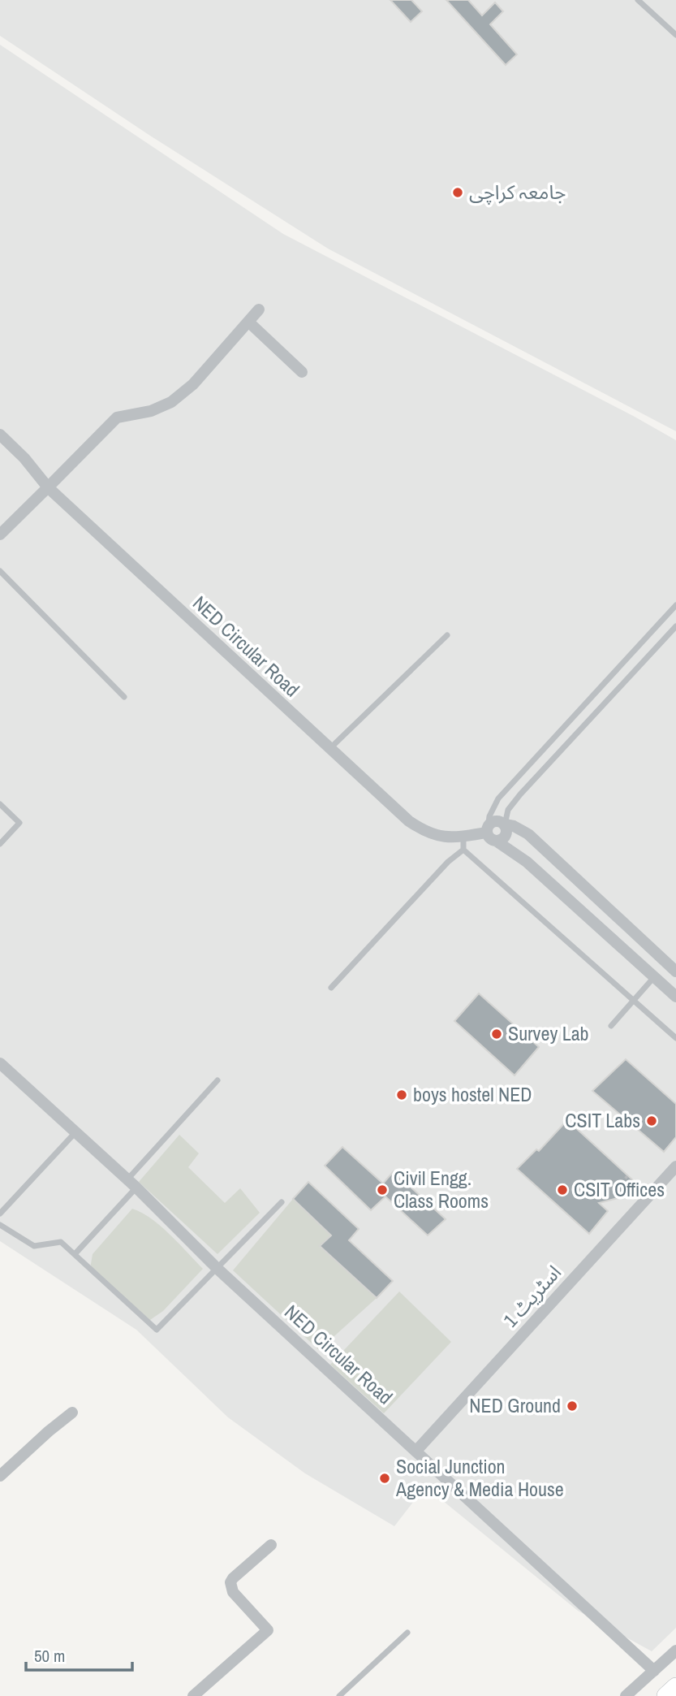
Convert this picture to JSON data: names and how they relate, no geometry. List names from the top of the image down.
{
  "streets": {
    "street": ["NED Circular Road", "اسٹریٹ 1"]
  },
  "crossings": [
    ["NED Circular Road", "اسٹریٹ 1"]
  ],
  "places": [
    "جامعہ کراچی",
    "Survey Lab",
    "boys hostel NED",
    "CSIT Labs",
    "Civil Engg. Class Rooms",
    "CSIT Offices",
    "NED Ground",
    "Social Junction Agency & Media House"
  ],
  "scale_bar": "50 m"
}
